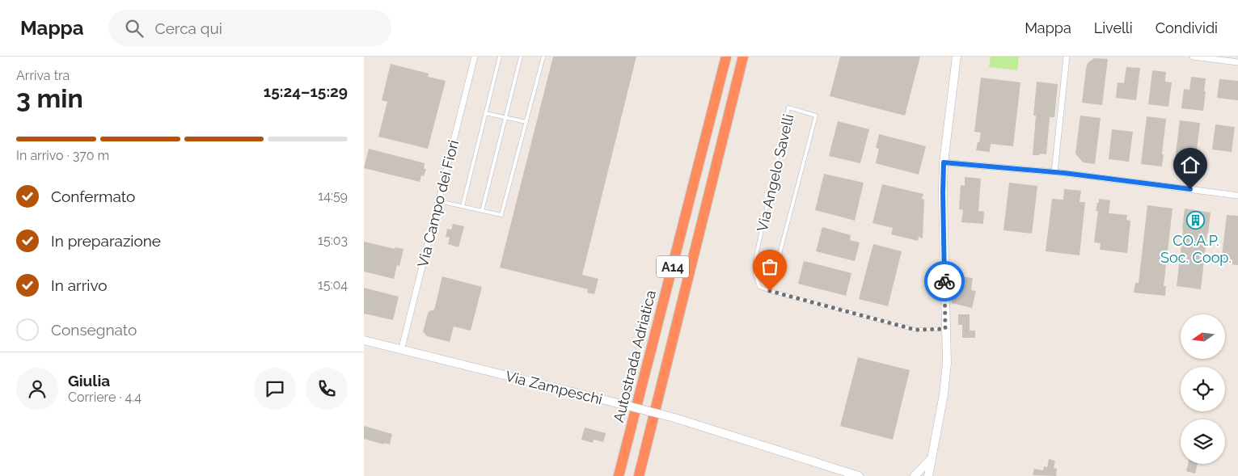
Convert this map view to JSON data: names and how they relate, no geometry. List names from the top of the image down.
{
  "streets": {
    "highway": ["A14", "Autostrada Adriatica"],
    "street": ["Via Campo dei Fiori", "Via Zampeschi"],
    "lane": ["Via Angelo Savelli"]
  },
  "crossings": [
    ["Via Campo dei Fiori", "Via Zampeschi"]
  ],
  "places": {
    "building": ["CO.A.P. Soc. Coop."]
  },
  "north": "left",
  "page": {
    "header": "Mappa",
    "search": "Cerca qui",
    "nav": ["Mappa", "Livelli", "Condividi"],
    "heading": ["3 min", "Arriva tra", "15:24–15:29"],
    "panel": ["Giulia", "Corriere · 4.4"],
    "bar": "In arrivo · 370 m",
    "list": [
      ["Confermato", "14:59"],
      ["In preparazione", "15:03"],
      ["In arrivo", "15:04"],
      "Consegnato"
    ]
  }
}
